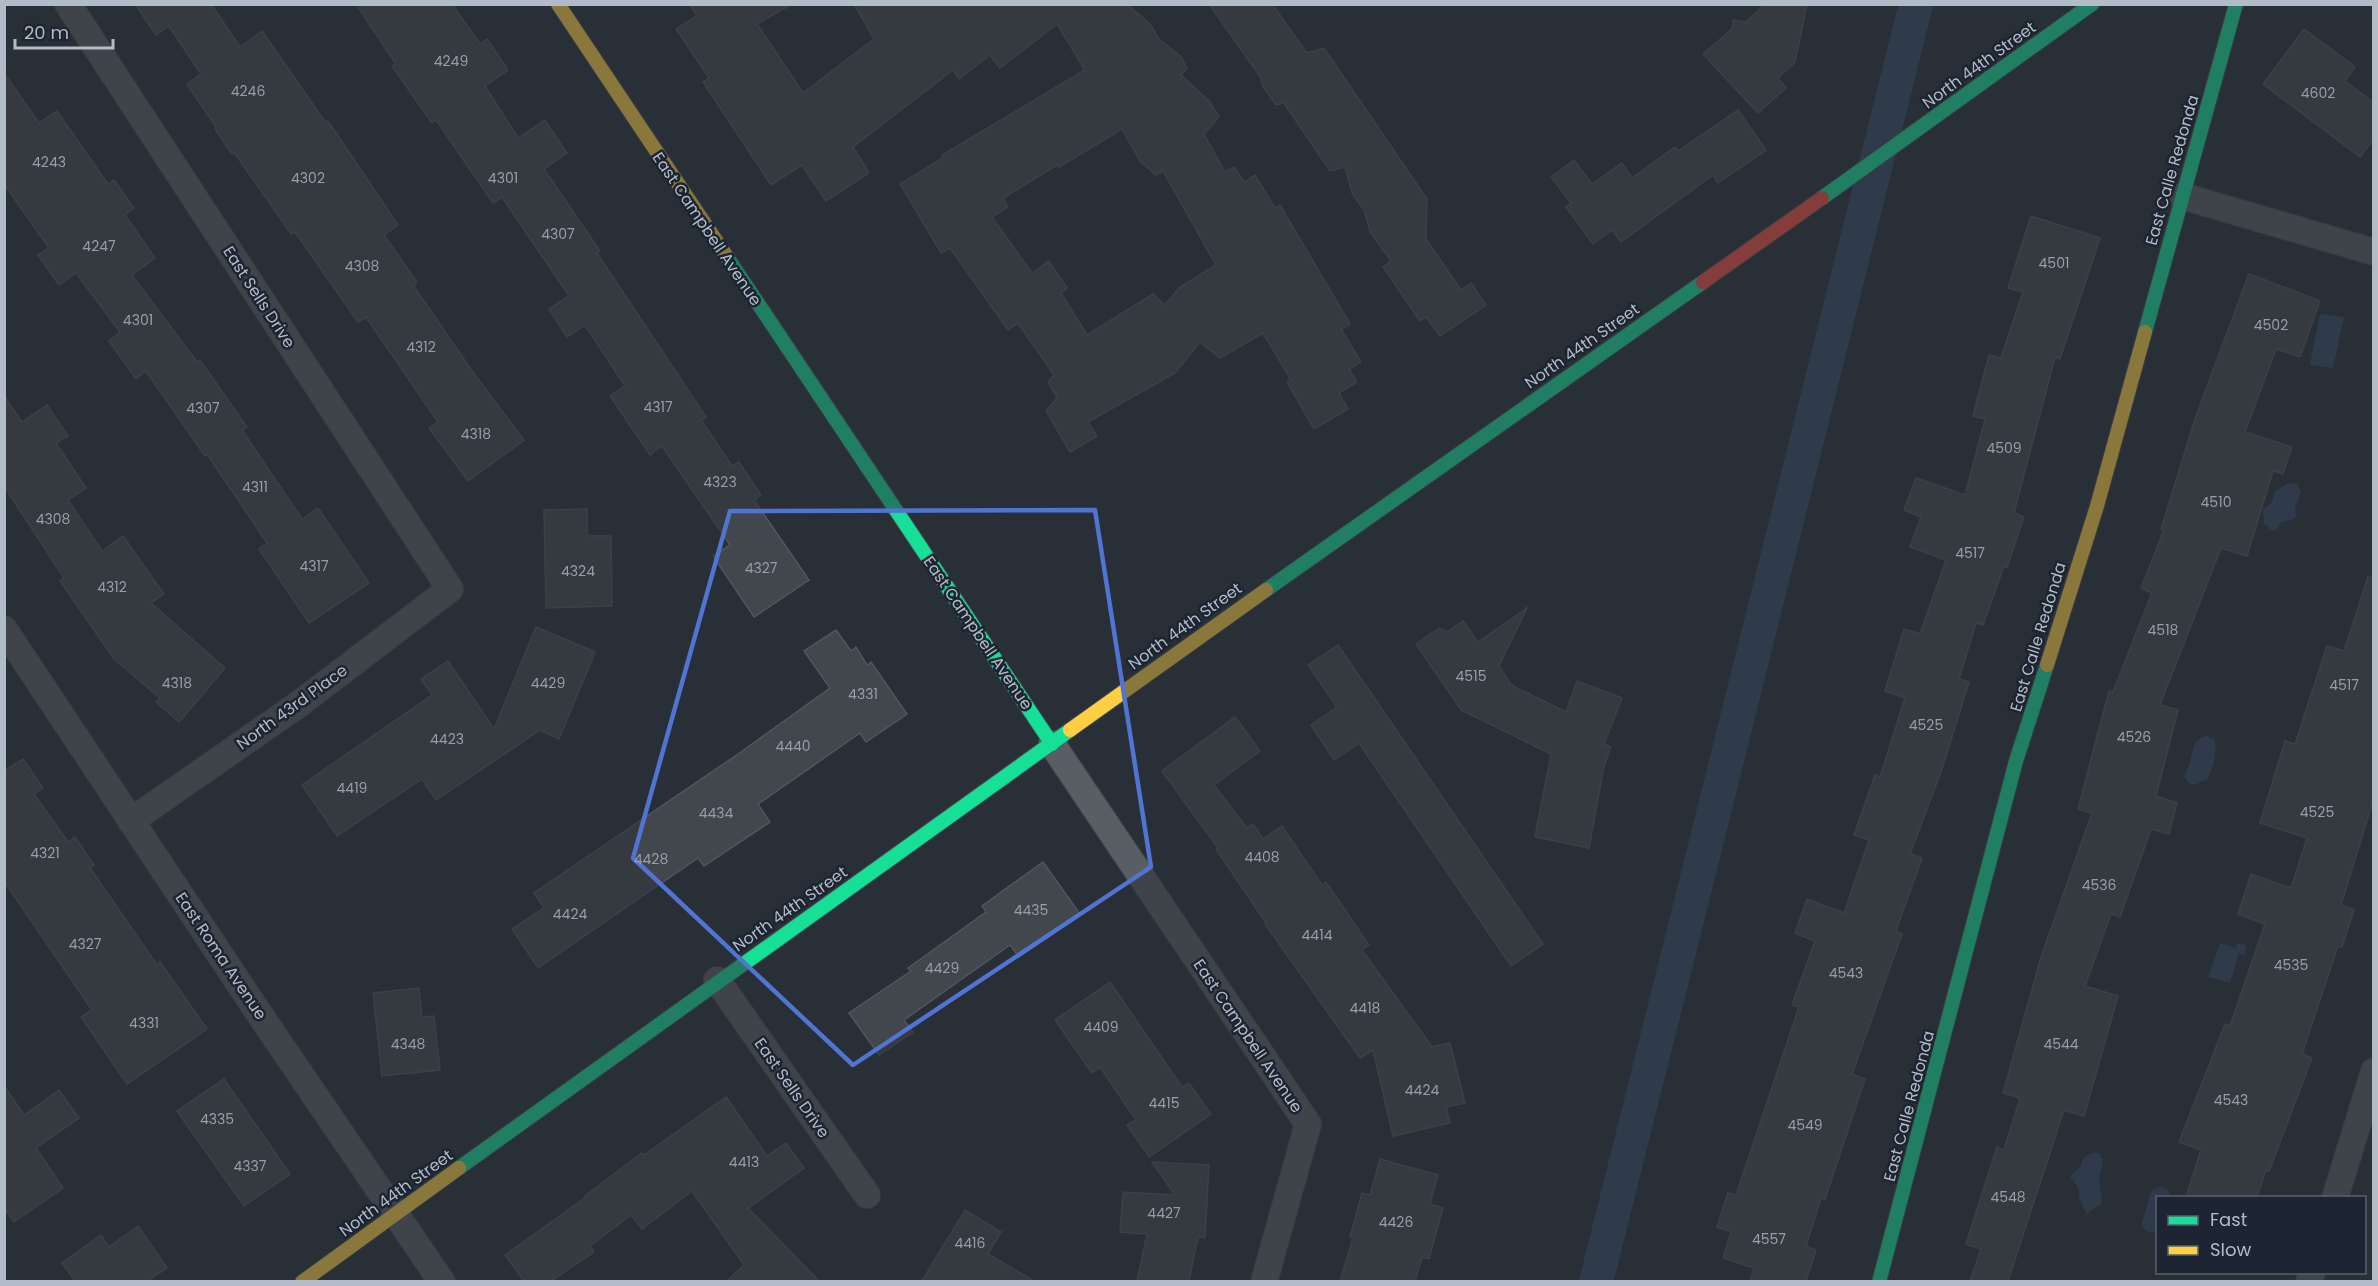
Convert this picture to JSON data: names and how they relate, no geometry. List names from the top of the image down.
{
  "streets": {
    "street": [
      "North 44th Street",
      "East Calle Redonda",
      "East Campbell Avenue",
      "East Sells Drive",
      "North 43rd Place",
      "East Roma Avenue"
    ]
  },
  "crossings": [
    ["North 44th Street", "East Campbell Avenue"],
    ["North 44th Street", "East Sells Drive"],
    ["North 44th Street", "East Roma Avenue"],
    ["East Sells Drive", "North 43rd Place"],
    ["North 43rd Place", "East Roma Avenue"]
  ],
  "house_numbers": [
    "4249",
    "4246",
    "4602",
    "4243",
    "4302",
    "4301",
    "4307",
    "4247",
    "4501",
    "4308",
    "4301",
    "4502",
    "4312",
    "4317",
    "4307",
    "4318",
    "4509",
    "4323",
    "4311",
    "4510",
    "4308",
    "4517",
    "4317",
    "4327",
    "4324",
    "4312",
    "4518",
    "4515",
    "4318",
    "4429",
    "4517",
    "4331",
    "4525",
    "4526",
    "4423",
    "4440",
    "4419",
    "4525",
    "4434",
    "4321",
    "4408",
    "4428",
    "4536",
    "4435",
    "4424",
    "4414",
    "4327",
    "4535",
    "4429",
    "4543",
    "4418",
    "4331",
    "4409",
    "4348",
    "4544",
    "4424",
    "4543",
    "4415",
    "4335",
    "4549",
    "4413",
    "4337",
    "4548",
    "4427",
    "4426",
    "4557",
    "4416"
  ],
  "legend": ["Fast", "Slow"],
  "scale_bar": "20 m"
}
